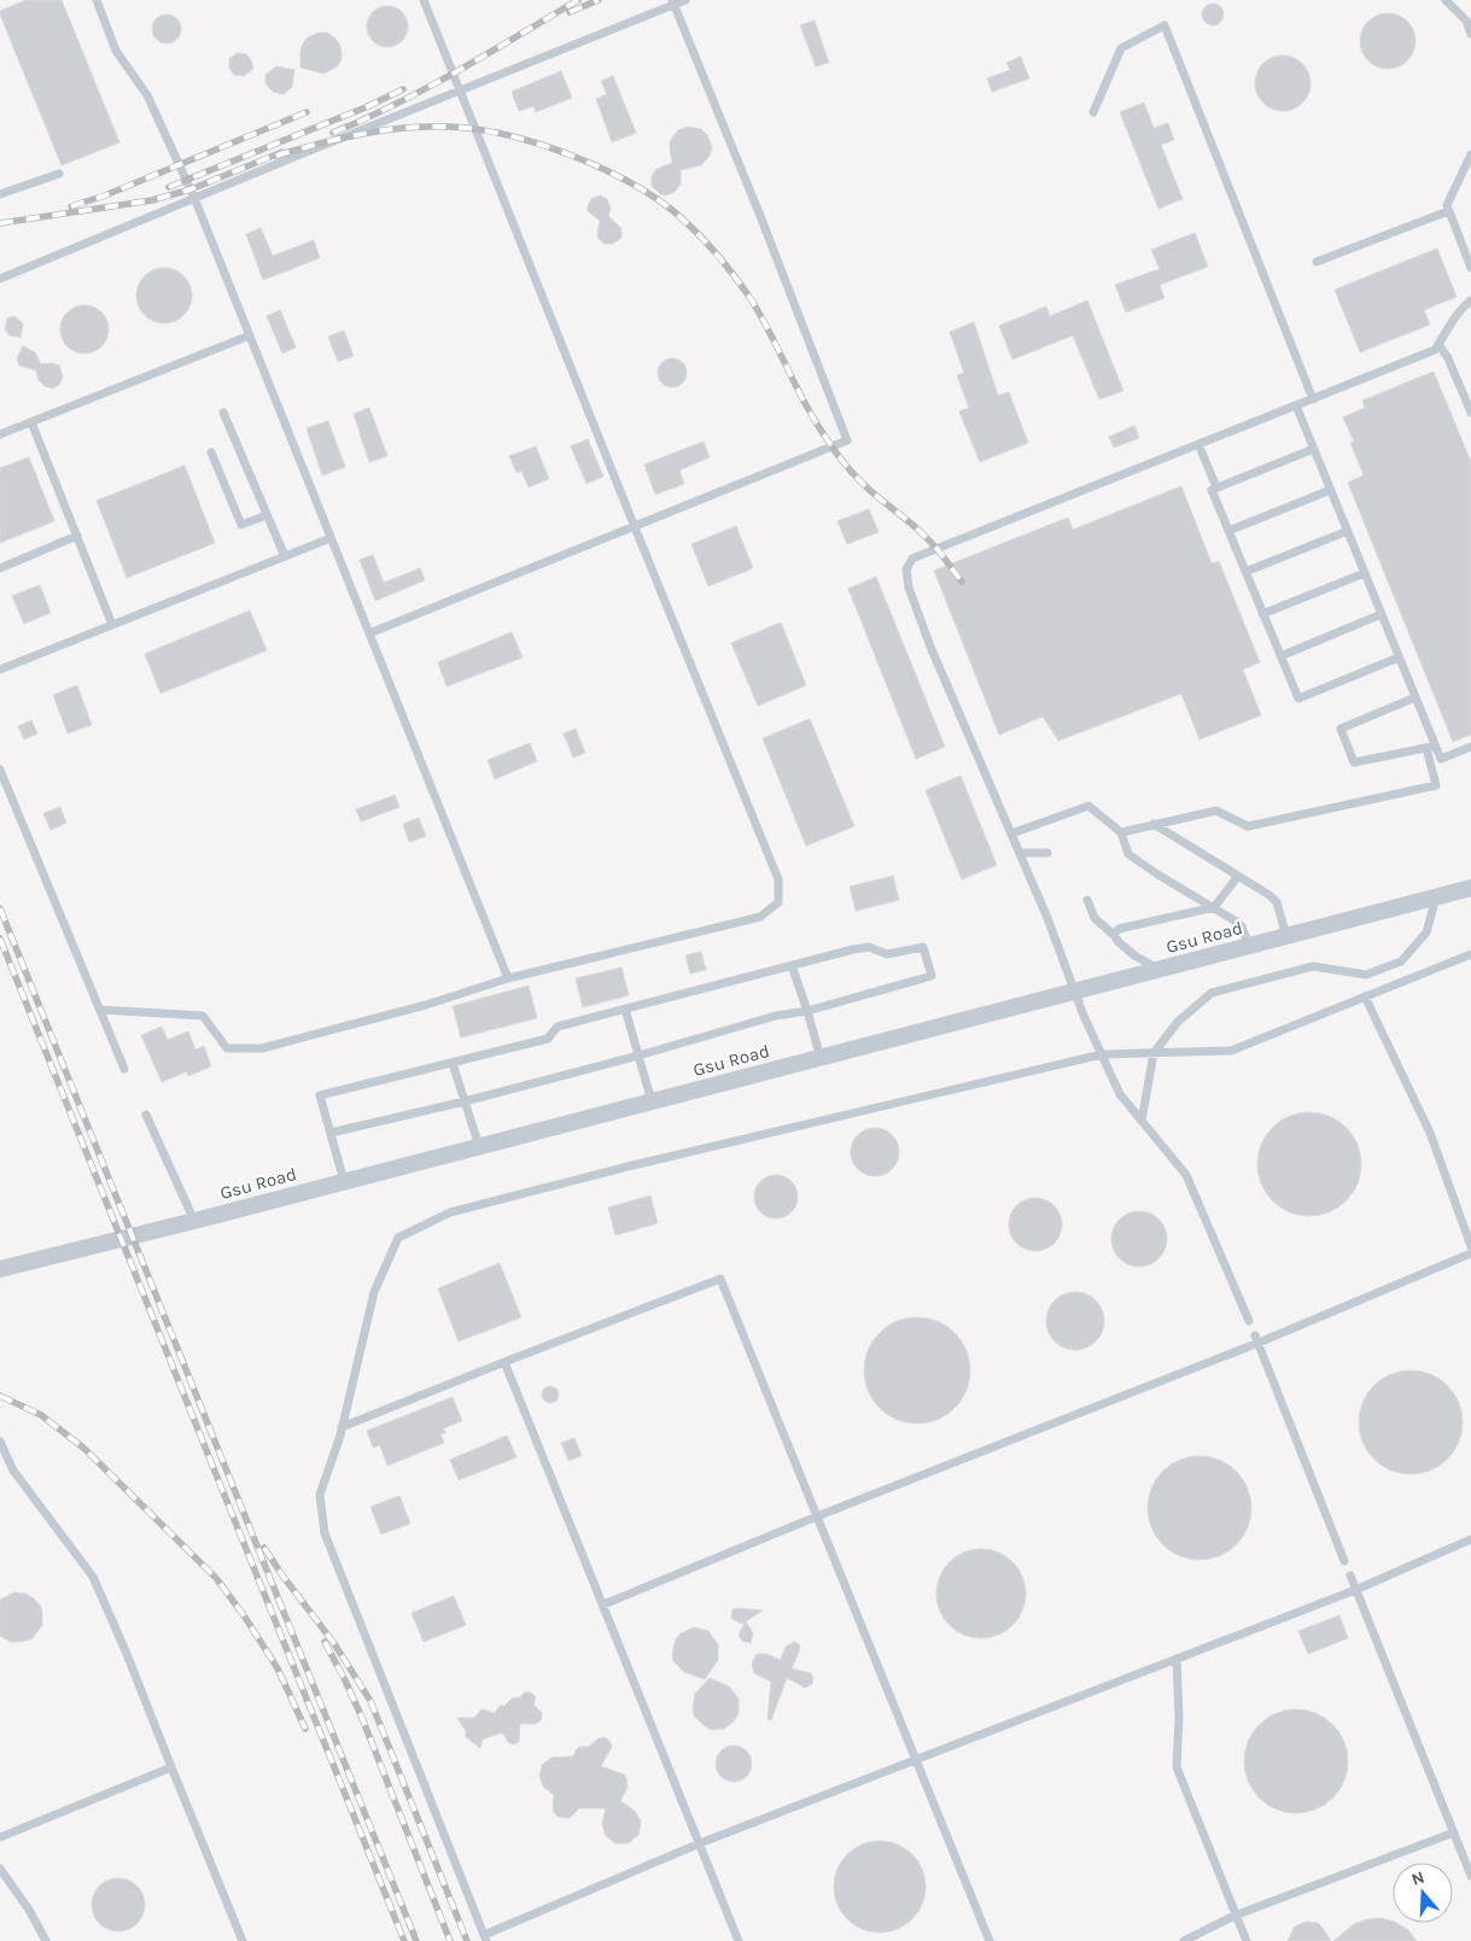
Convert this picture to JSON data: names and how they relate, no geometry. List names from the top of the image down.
{
  "streets": {
    "street": ["Gsu Road"]
  },
  "north": "top"
}
